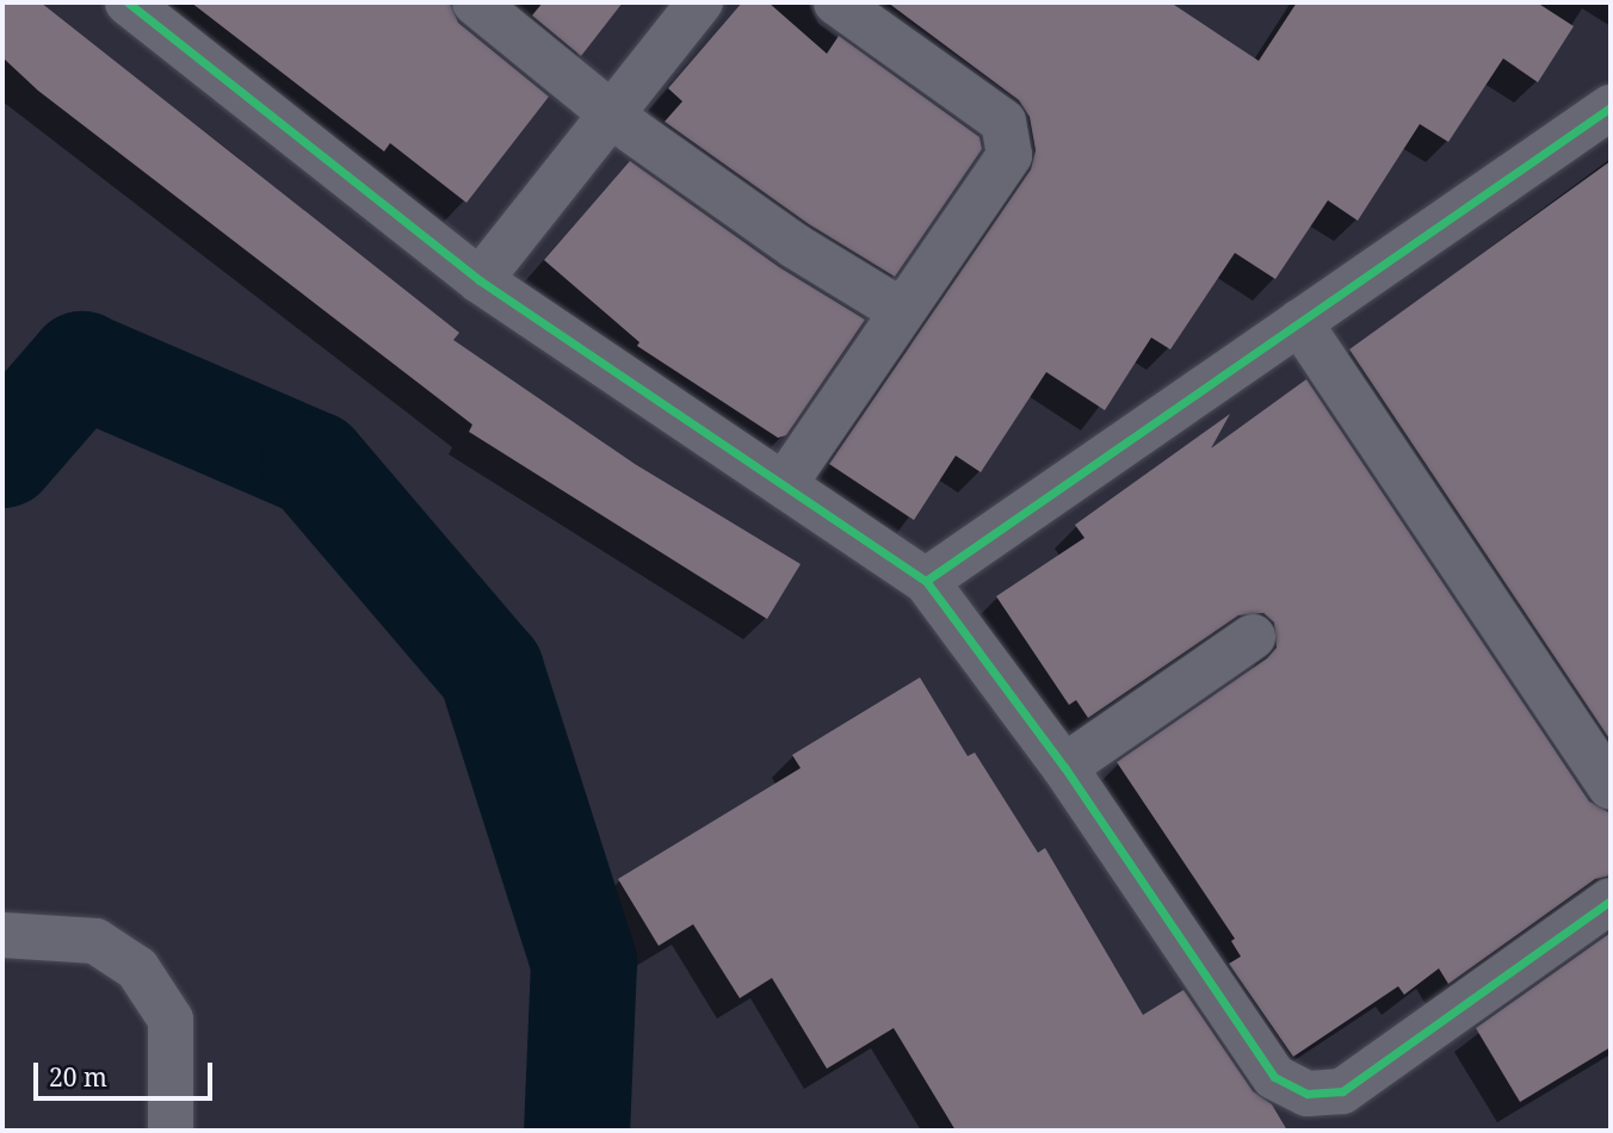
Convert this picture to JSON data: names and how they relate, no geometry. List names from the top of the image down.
{
  "scale_bar": "20 m"
}
